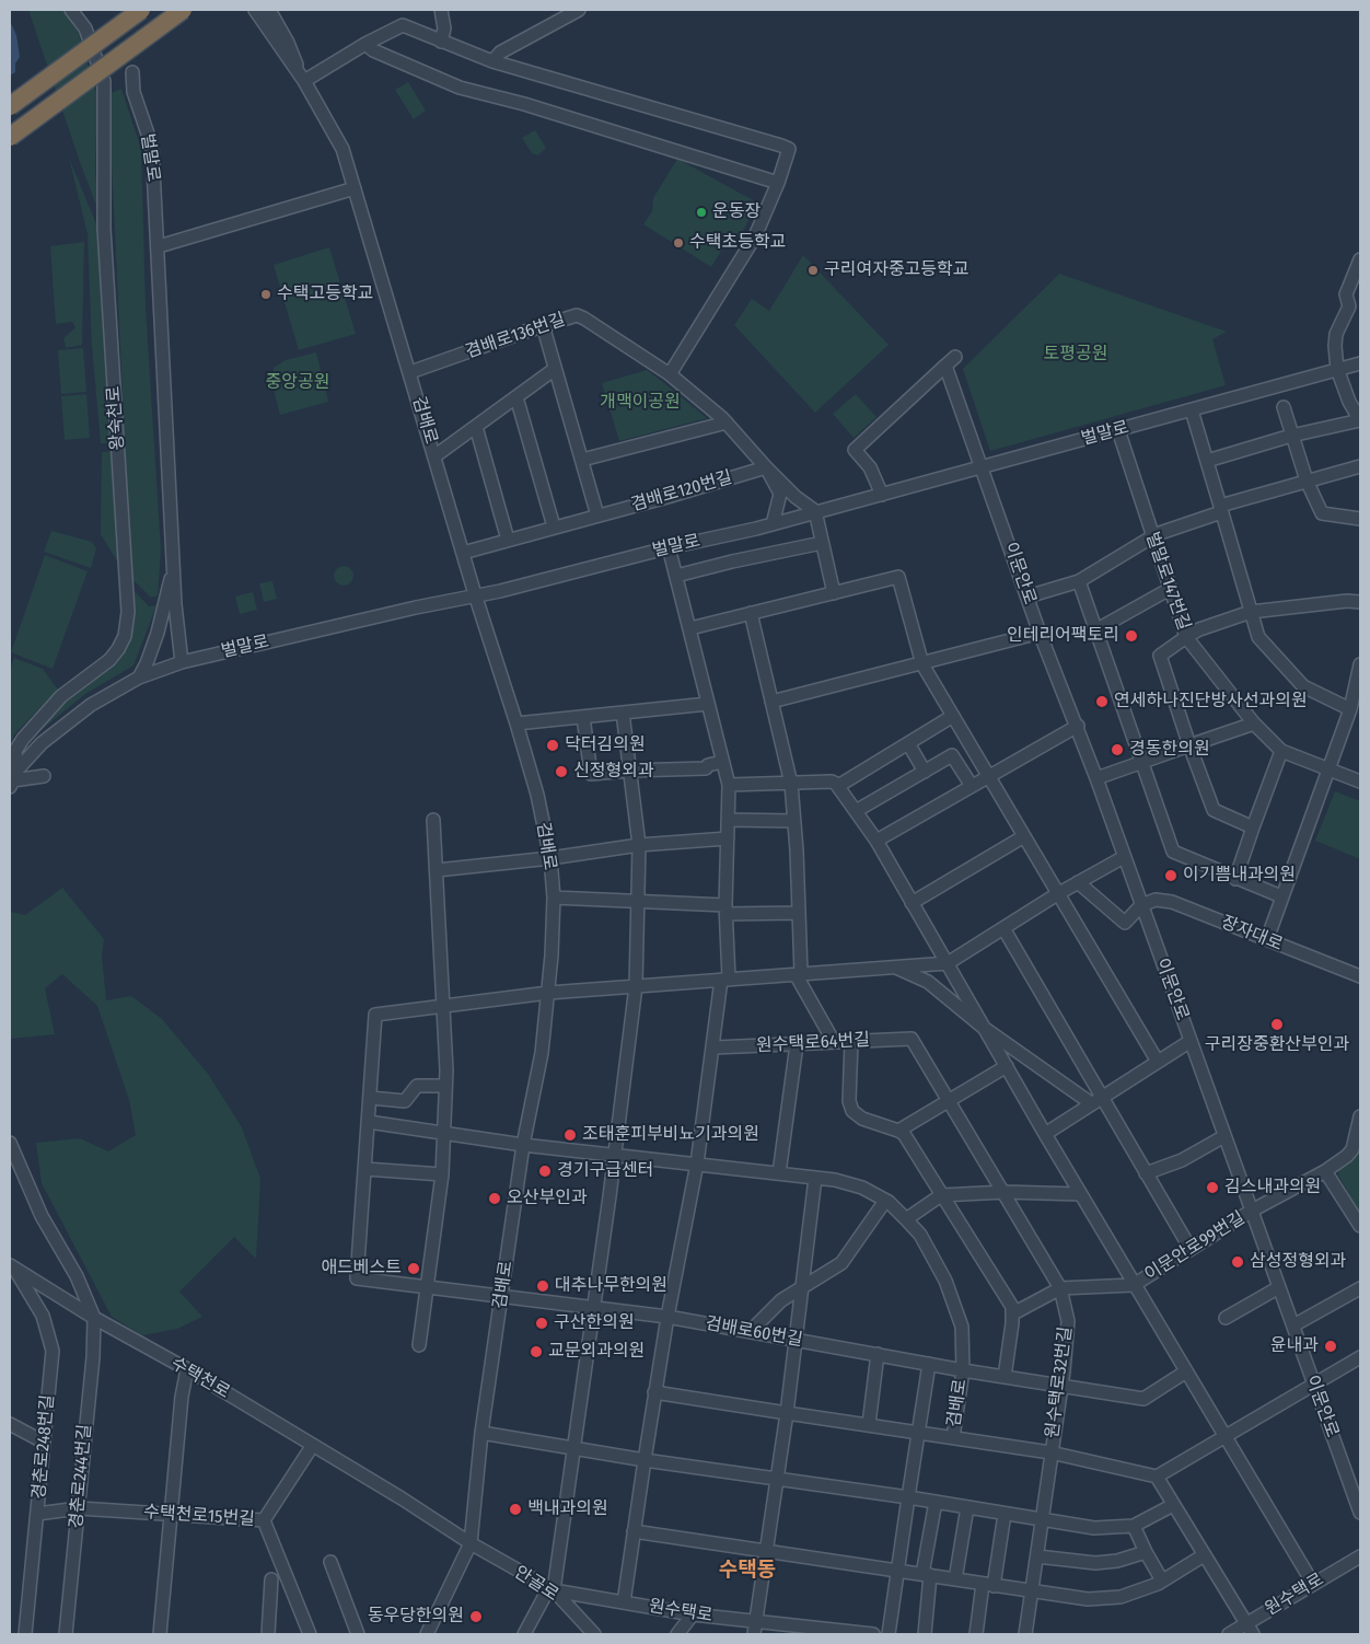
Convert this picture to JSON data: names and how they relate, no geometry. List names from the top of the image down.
{
  "streets": {
    "street": [
      "벌말로",
      "겸배로136번길",
      "왕숙천로",
      "검배로",
      "겸배로120번길",
      "이문안로",
      "벌말로147번길",
      "장자대로",
      "원수택로64번길",
      "이문안로99번길",
      "검배로60번길",
      "수택천로",
      "원수택로32번길",
      "경춘로248번길",
      "경춘로244번길",
      "수택천로15번길",
      "안골로",
      "원수택로"
    ]
  },
  "crossings": [
    ["벌말로", "왕숙천로"],
    ["벌말로", "검배로"],
    ["벌말로", "이문안로"],
    ["벌말로", "벌말로147번길"],
    ["겸배로136번길", "검배로"],
    ["겸배로136번길", "겸배로120번길"],
    ["검배로", "겸배로120번길"],
    ["검배로", "검배로60번길"],
    ["검배로", "수택천로"],
    ["검배로", "안골로"],
    ["이문안로", "장자대로"],
    ["이문안로", "이문안로99번길"],
    ["원수택로64번길", "원수택로32번길"],
    ["이문안로99번길", "원수택로32번길"],
    ["검배로60번길", "원수택로32번길"],
    ["수택천로", "경춘로248번길"],
    ["수택천로", "경춘로244번길"],
    ["수택천로", "수택천로15번길"],
    ["수택천로", "안골로"],
    ["경춘로248번길", "수택천로15번길"],
    ["경춘로244번길", "수택천로15번길"],
    ["안골로", "원수택로"]
  ],
  "districts": ["수택동"],
  "parks": ["토평공원", "중앙공원", "개맥이공원"],
  "places": [
    "운동장",
    "수택초등학교",
    "구리여자중고등학교",
    "수택고등학교",
    "인테리어팩토리",
    "연세하나진단방사선과의원",
    "닥터김의원",
    "경동한의원",
    "신정형외과",
    "이기쁨내과의원",
    "구리장중환산부인과",
    "조태훈피부비뇨기과의원",
    "경기구급센터",
    "김스내과의원",
    "오산부인과",
    "삼성정형외과",
    "애드베스트",
    "대추나무한의원",
    "구산한의원",
    "윤내과",
    "교문외과의원",
    "백내과의원",
    "동우당한의원"
  ]
}
